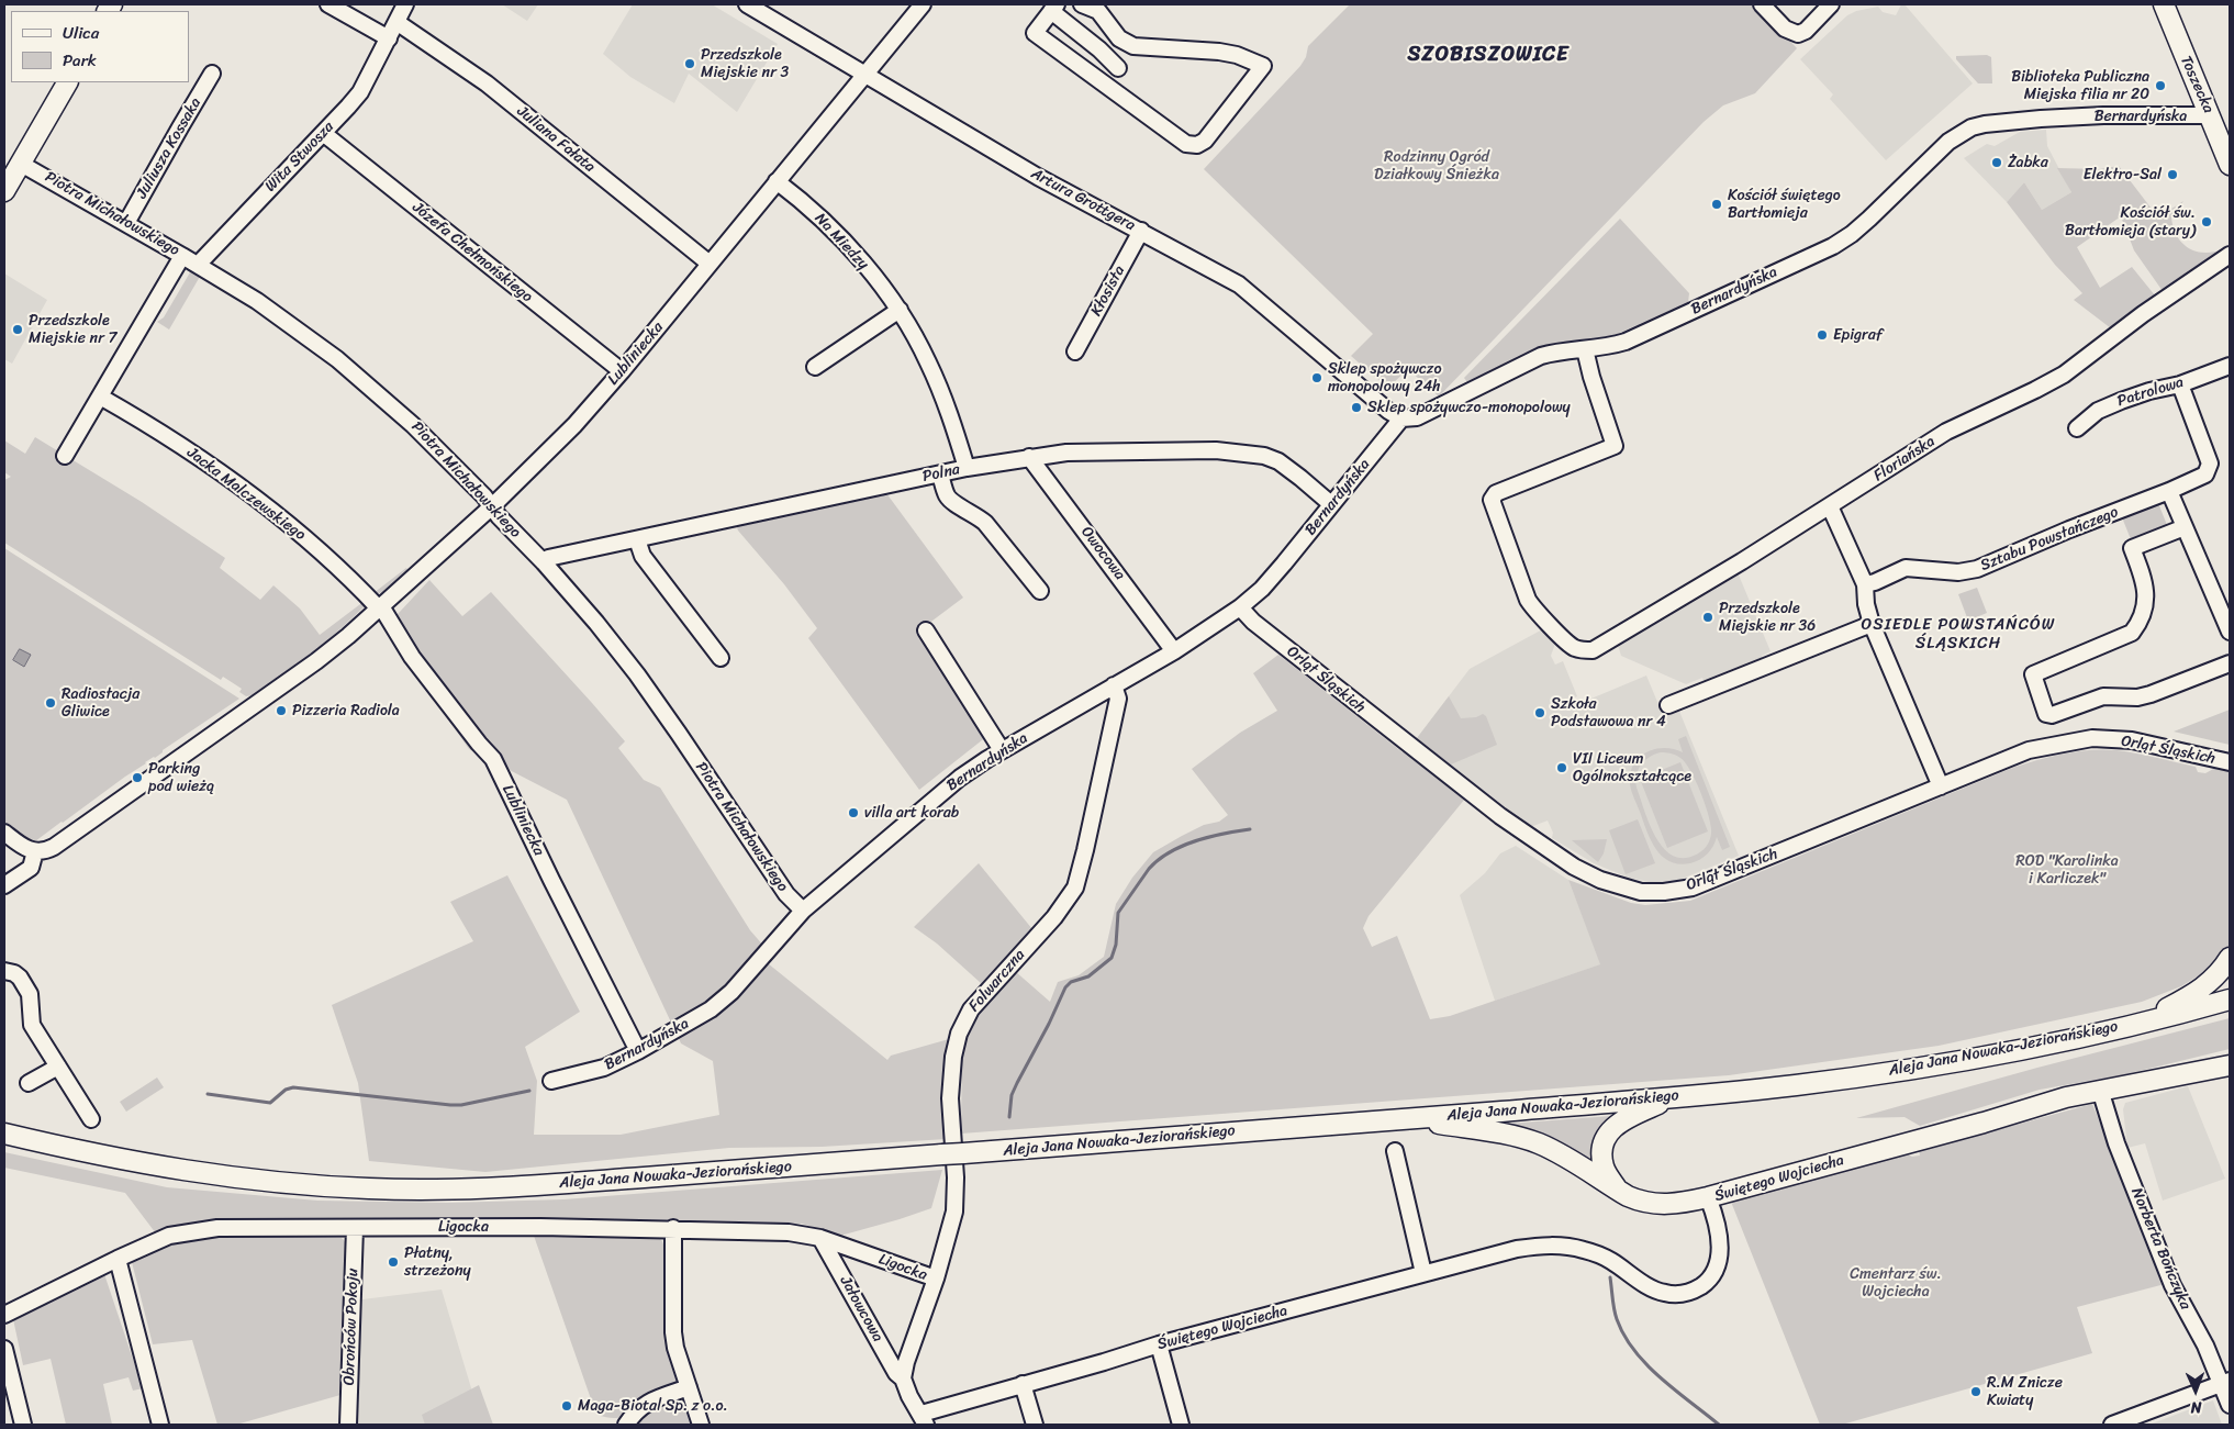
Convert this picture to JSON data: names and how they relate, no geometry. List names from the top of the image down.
{
  "streets": {
    "main road": ["Toszecka", "Aleja Jana Nowaka-Jeziorańskiego", "Świętego Wojciecha"],
    "street": [
      "Bernardyńska",
      "Juliana Fałata",
      "Juliusza Kossaka",
      "Wita Stwosza",
      "Artura Grottgera",
      "Piotra Michałowskiego",
      "Na Miedzy",
      "Józefa Chełmońskiego",
      "Kłosista",
      "Lubliniecka",
      "Patrolowa",
      "Floriańska",
      "Polna",
      "Jacka Malczewskiego",
      "Sztabu Powstańczego",
      "Owocowa",
      "Orląt Śląskich",
      "Folwarczna",
      "Ligocka",
      "Norberta Bończyka",
      "Jałowcowa",
      "Obrońców Pokoju"
    ]
  },
  "crossings": [
    ["Toszecka", "Bernardyńska"],
    ["Bernardyńska", "Artura Grottgera"],
    ["Bernardyńska", "Piotra Michałowskiego"],
    ["Bernardyńska", "Lubliniecka"],
    ["Bernardyńska", "Floriańska"],
    ["Bernardyńska", "Polna"],
    ["Bernardyńska", "Owocowa"],
    ["Bernardyńska", "Orląt Śląskich"],
    ["Bernardyńska", "Folwarczna"],
    ["Juliana Fałata", "Wita Stwosza"],
    ["Juliana Fałata", "Lubliniecka"],
    ["Juliusza Kossaka", "Piotra Michałowskiego"],
    ["Wita Stwosza", "Piotra Michałowskiego"],
    ["Wita Stwosza", "Józefa Chełmońskiego"],
    ["Artura Grottgera", "Kłosista"],
    ["Artura Grottgera", "Lubliniecka"],
    ["Piotra Michałowskiego", "Lubliniecka"],
    ["Piotra Michałowskiego", "Polna"],
    ["Na Miedzy", "Lubliniecka"],
    ["Na Miedzy", "Polna"],
    ["Józefa Chełmońskiego", "Lubliniecka"],
    ["Lubliniecka", "Jacka Malczewskiego"],
    ["Patrolowa", "Sztabu Powstańczego"],
    ["Polna", "Owocowa"],
    ["Folwarczna", "Ligocka"],
    ["Folwarczna", "Jałowcowa"],
    ["Świętego Wojciecha", "Norberta Bończyka"],
    ["Ligocka", "Jałowcowa"],
    ["Ligocka", "Obrońców Pokoju"]
  ],
  "districts": ["SZOBISZOWICE", "OSIEDLE POWSTAŃCÓW ŚLĄSKICH"],
  "parks": ["Rodzinny Ogród Działkowy Śnieżka", "ROD \"Karolinka i Karliczek\"", "Cmentarz św. Wojciecha"],
  "places": [
    "Przedszkole Miejskie nr 3",
    "Biblioteka Publiczna Miejska filia nr 20",
    "Żabka",
    "Elektro-Sal",
    "Kościół świętego Bartłomieja",
    "Kościół św. Bartłomieja (stary)",
    "Przedszkole Miejskie nr 7",
    "Epigraf",
    "Sklep spożywczo monopolowy 24h",
    "Sklep spożywczo-monopolowy",
    "Przedszkole Miejskie nr 36",
    "Radiostacja Gliwice",
    "Pizzeria Radiola",
    "Szkoła Podstawowa nr 4",
    "VII Liceum Ogólnokształcące",
    "Parking pod wieżą",
    "villa art korab",
    "Płatny, strzeżony",
    "R.M Znicze Kwiaty",
    "Maga-Biotal Sp. z o.o."
  ],
  "legend": ["Ulica", "Park"],
  "north": "bottom"
}
